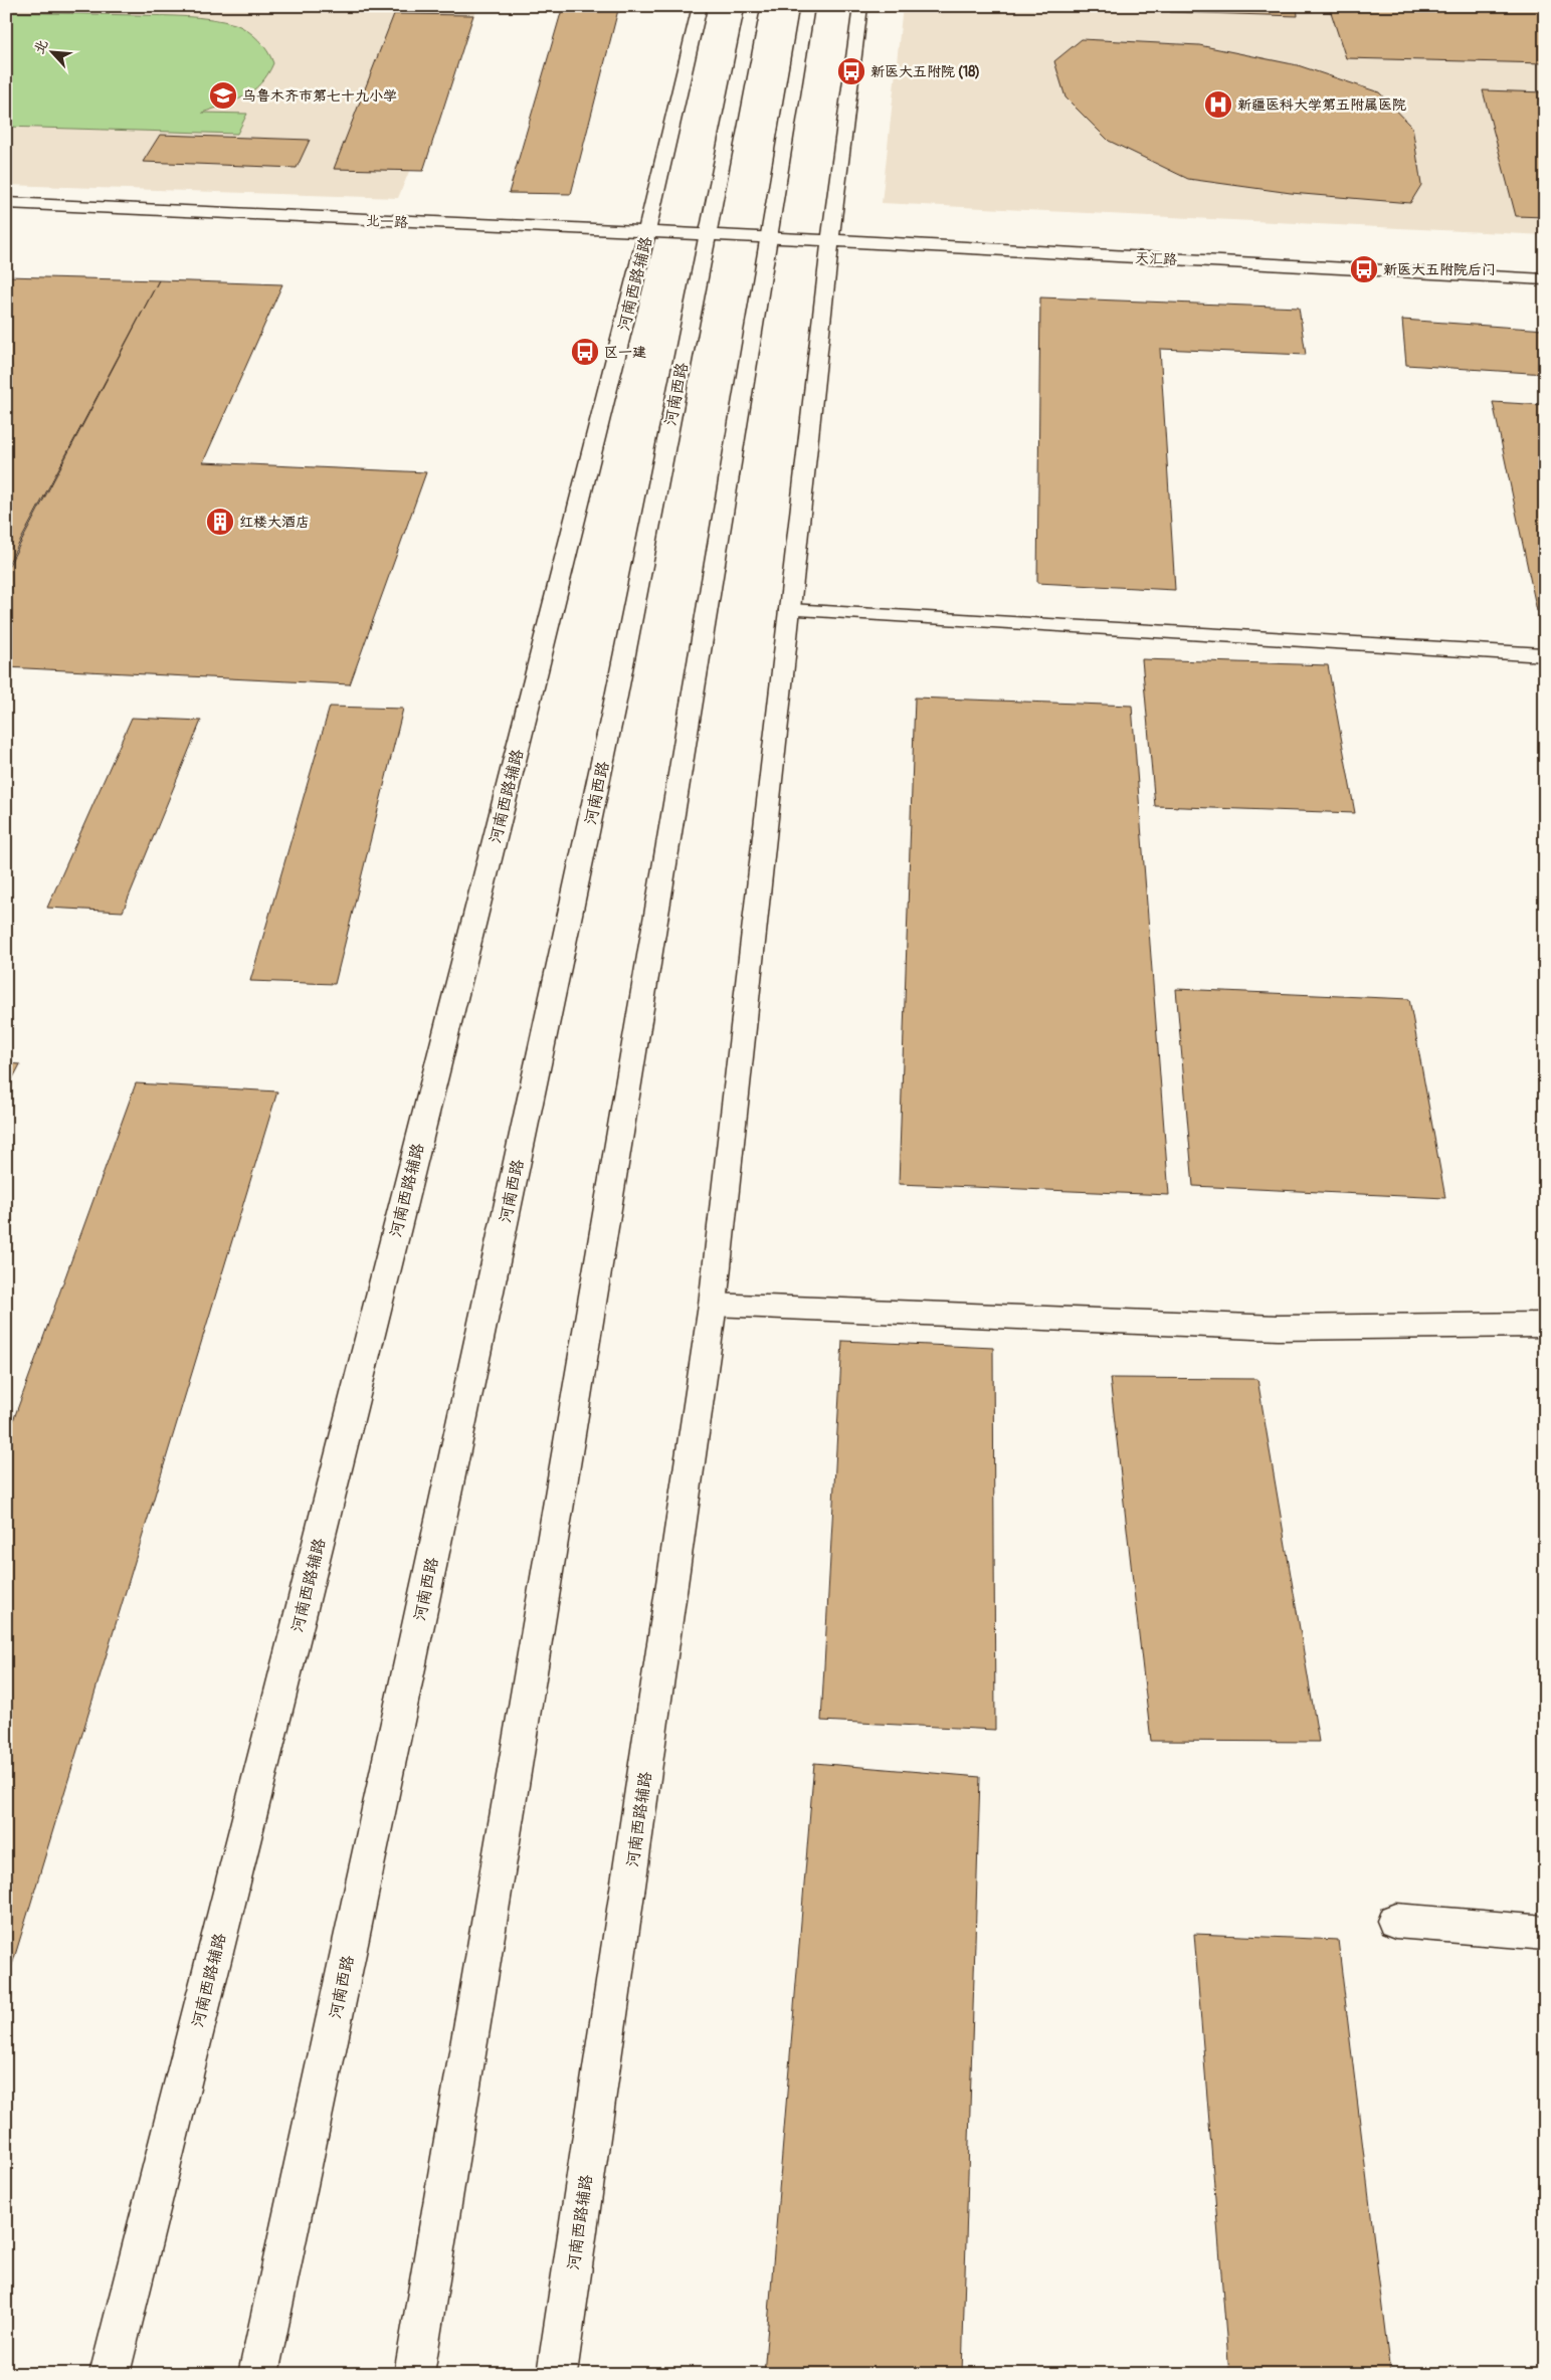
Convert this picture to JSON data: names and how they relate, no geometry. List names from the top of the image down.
{
  "streets": {
    "street": [
      "北一路",
      "天汇路",
      "河南西路辅路",
      "河南西路"
    ]
  },
  "crossings": [
    ["北一路", "天汇路"],
    ["北一路", "河南西路辅路"],
    ["北一路", "河南西路"],
    ["天汇路", "河南西路辅路"]
  ],
  "places": {
    "bus stop": ["新医大五附院 (18)", "新医大五附院后门", "区一建"],
    "school or university": ["乌鲁木齐市第七十九小学"],
    "hospital": ["新疆医科大学第五附属医院"],
    "building": ["红楼大酒店"]
  },
  "north": "top left"
}
